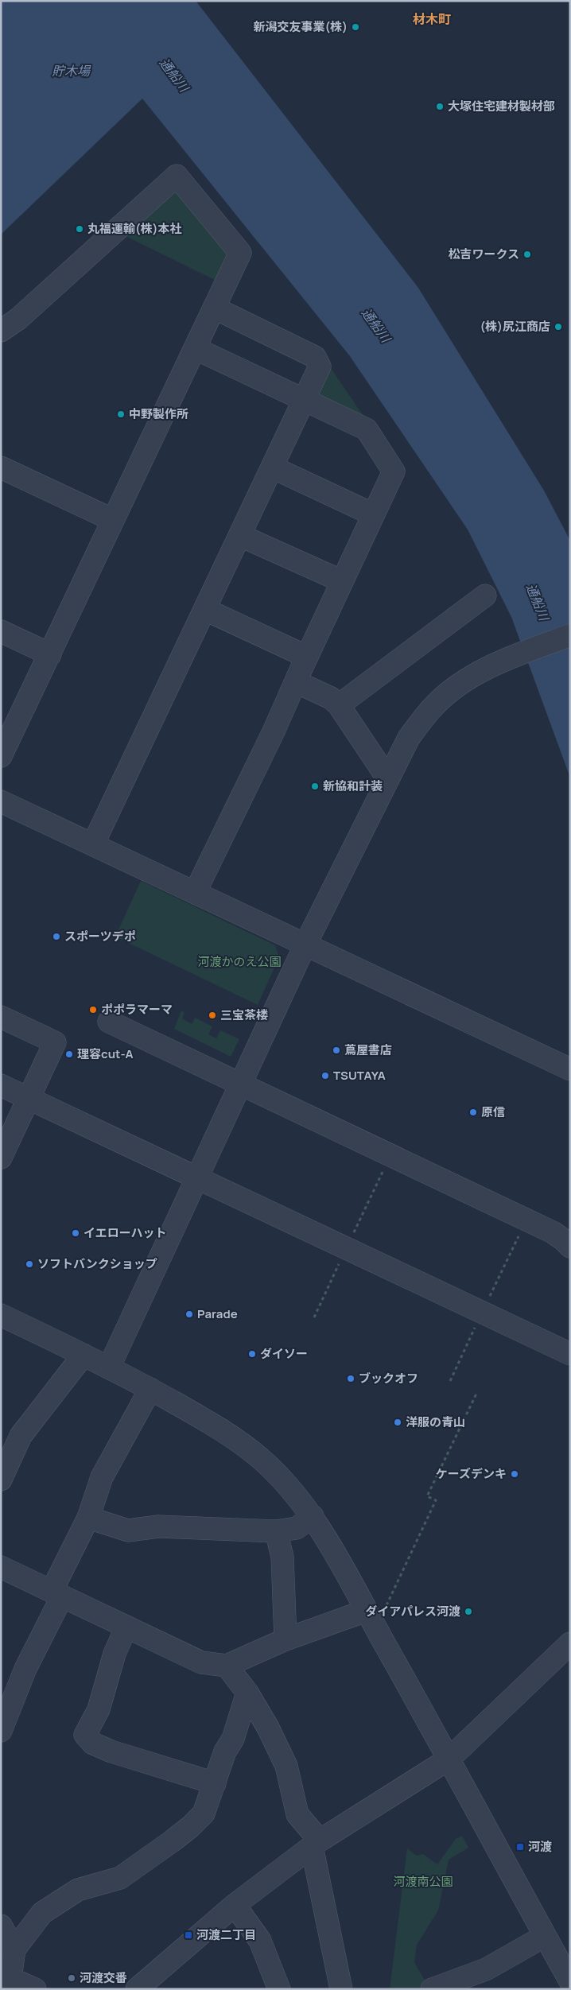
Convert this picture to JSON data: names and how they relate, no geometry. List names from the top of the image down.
{
  "districts": ["材木町"],
  "water": ["貯木場", "通船川"],
  "parks": ["河渡かのえ公園", "河渡南公園"],
  "places": {
    "other": [
      "新潟交友事業(株)",
      "大塚住宅建材製材部",
      "丸福運輸(株)本社",
      "松吉ワークス",
      "(株)尻江商店",
      "中野製作所",
      "新協和計装",
      "スポーツデポ",
      "ポポラマーマ",
      "三宝茶楼",
      "蔦屋書店",
      "理容cut-A",
      "TSUTAYA",
      "原信",
      "イエローハット",
      "ソフトバンクショップ",
      "Parade",
      "ダイソー",
      "ブックオフ",
      "洋服の青山",
      "ケーズデンキ",
      "ダイアパレス河渡",
      "河渡交番"
    ],
    "transit": ["河渡", "河渡二丁目"]
  }
}
